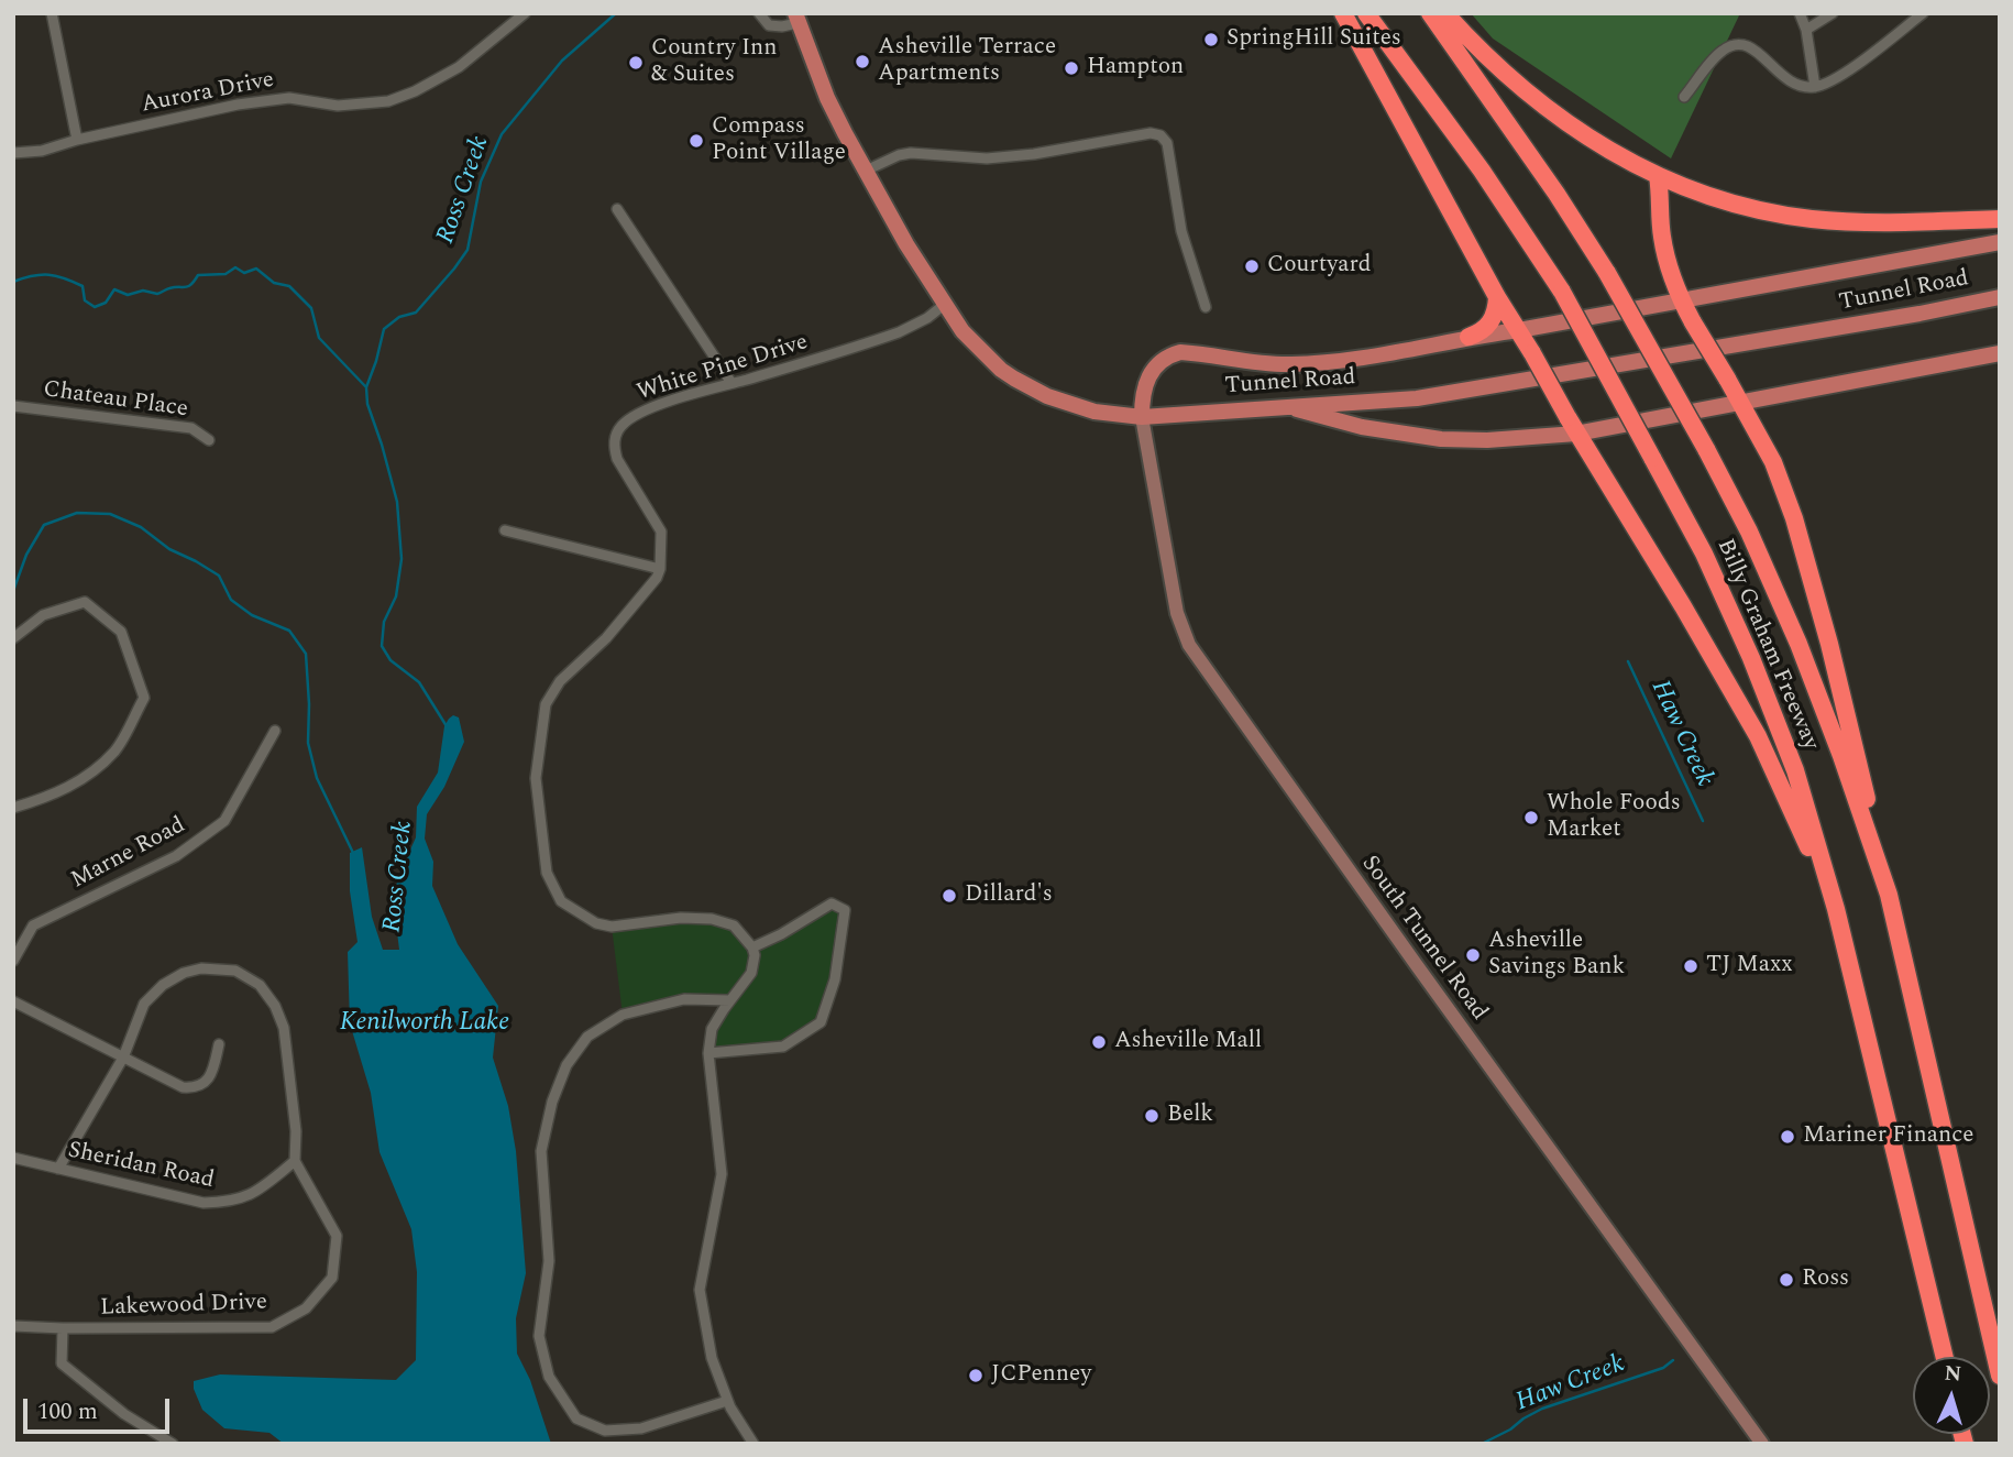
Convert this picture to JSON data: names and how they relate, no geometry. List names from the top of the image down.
{
  "streets": {
    "highway": ["Billy Graham Freeway"],
    "main road": ["Tunnel Road", "South Tunnel Road"],
    "street": [
      "Aurora Drive",
      "White Pine Drive",
      "Chateau Place",
      "Marne Road",
      "Sheridan Road",
      "Lakewood Drive"
    ]
  },
  "crossings": [
    ["Tunnel Road", "White Pine Drive"],
    ["Tunnel Road", "South Tunnel Road"],
    ["Sheridan Road", "Lakewood Drive"]
  ],
  "water": ["Ross Creek", "Haw Creek", "Kenilworth Lake"],
  "places": [
    "SpringHill Suites",
    "Asheville Terrace Apartments",
    "Country Inn & Suites",
    "Hampton",
    "Compass Point Village",
    "Courtyard",
    "Whole Foods Market",
    "Dillard's",
    "Asheville Savings Bank",
    "TJ Maxx",
    "Asheville Mall",
    "Belk",
    "Mariner Finance",
    "Ross",
    "JCPenney"
  ],
  "scale_bar": "100 m",
  "north": "top"
}
